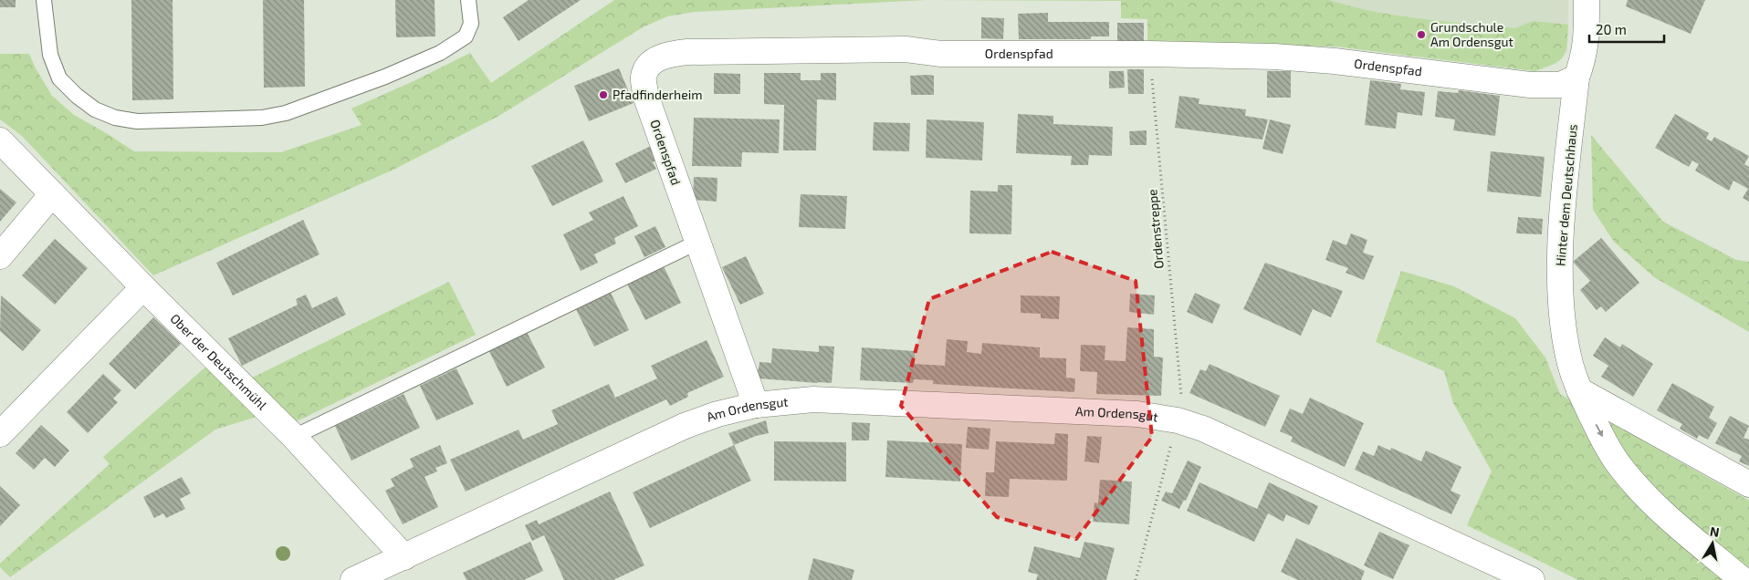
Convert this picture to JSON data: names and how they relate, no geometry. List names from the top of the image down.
{
  "streets": {
    "street": [
      "Ordenspfad",
      "Hinter dem Deutschhaus",
      "Ober der Deutschmühl",
      "Am Ordensgut"
    ],
    "path": ["Ordenstreppe"]
  },
  "crossings": [
    ["Ordenspfad", "Hinter dem Deutschhaus"],
    ["Ordenspfad", "Ordenstreppe"],
    ["Ordenspfad", "Am Ordensgut"],
    ["Ordenstreppe", "Am Ordensgut"],
    ["Ober der Deutschmühl", "Am Ordensgut"]
  ],
  "places": ["Grundschule Am Ordensgut", "Pfadfinderheim"],
  "scale_bar": "20 m",
  "north": "top"
}
